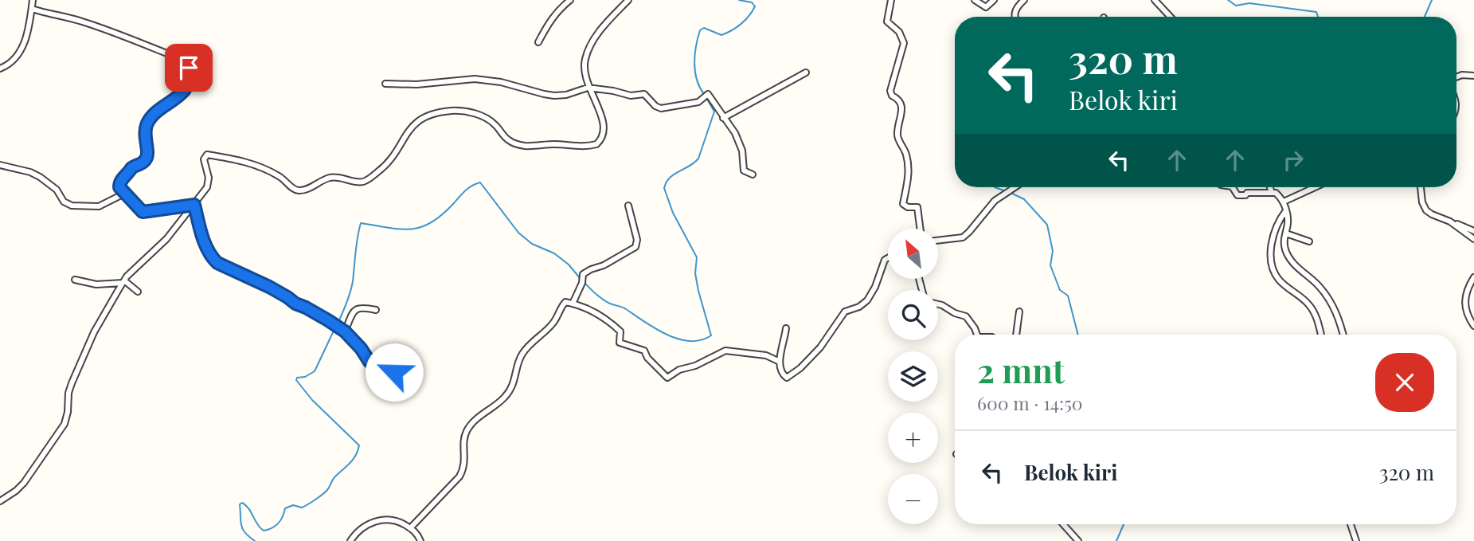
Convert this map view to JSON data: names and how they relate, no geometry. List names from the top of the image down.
{
  "north": "top left",
  "page": {
    "turn": ["320 m", "Belok kiri"],
    "map_buttons": ["+", "−"],
    "heading": ["2 mnt", "600 m · 14:50"],
    "list": [
      {
        "name": "Belok kiri",
        "value": "320 m"
      }
    ]
  }
}
